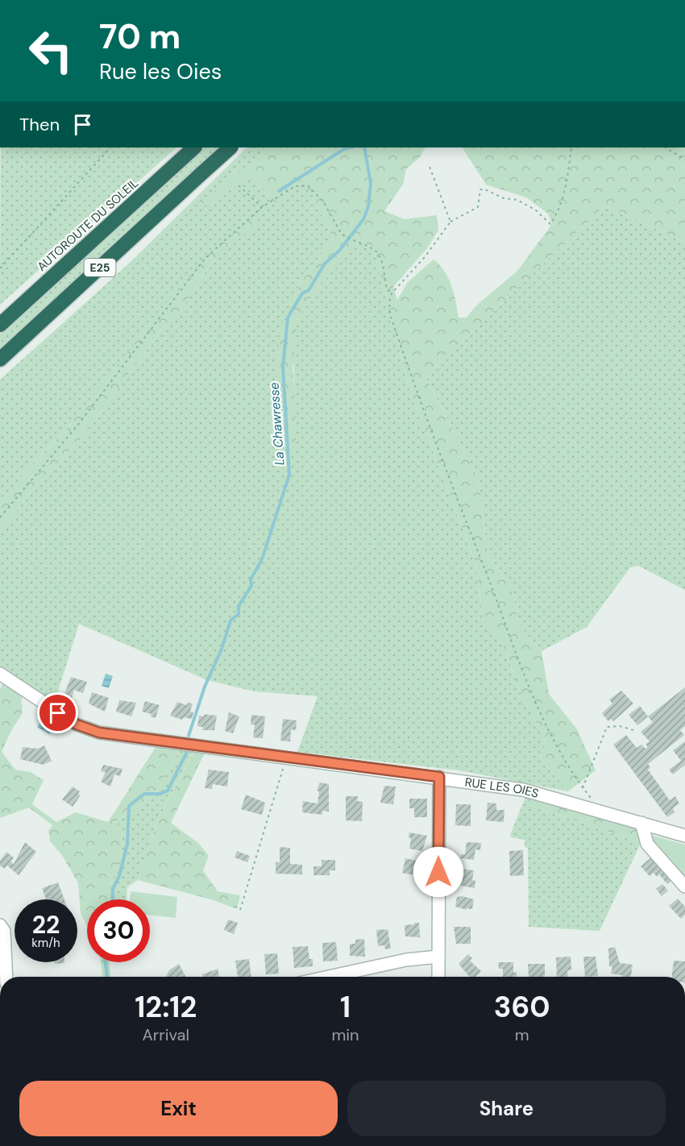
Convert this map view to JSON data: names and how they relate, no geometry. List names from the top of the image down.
{
  "streets": {
    "highway": ["AUTOROUTE DU SOLEIL", "E25"],
    "street": ["RUE LES OIES"]
  },
  "water": ["La Chawresse"],
  "page": {
    "turn": ["70 m", "Rue les Oies"],
    "then": "Then",
    "speed": "22 km/h",
    "limit": "30",
    "eta": [
      "12:12",
      "Arrival",
      "1",
      "min",
      "360",
      "m"
    ],
    "buttons": ["Exit", "Share"]
  }
}
